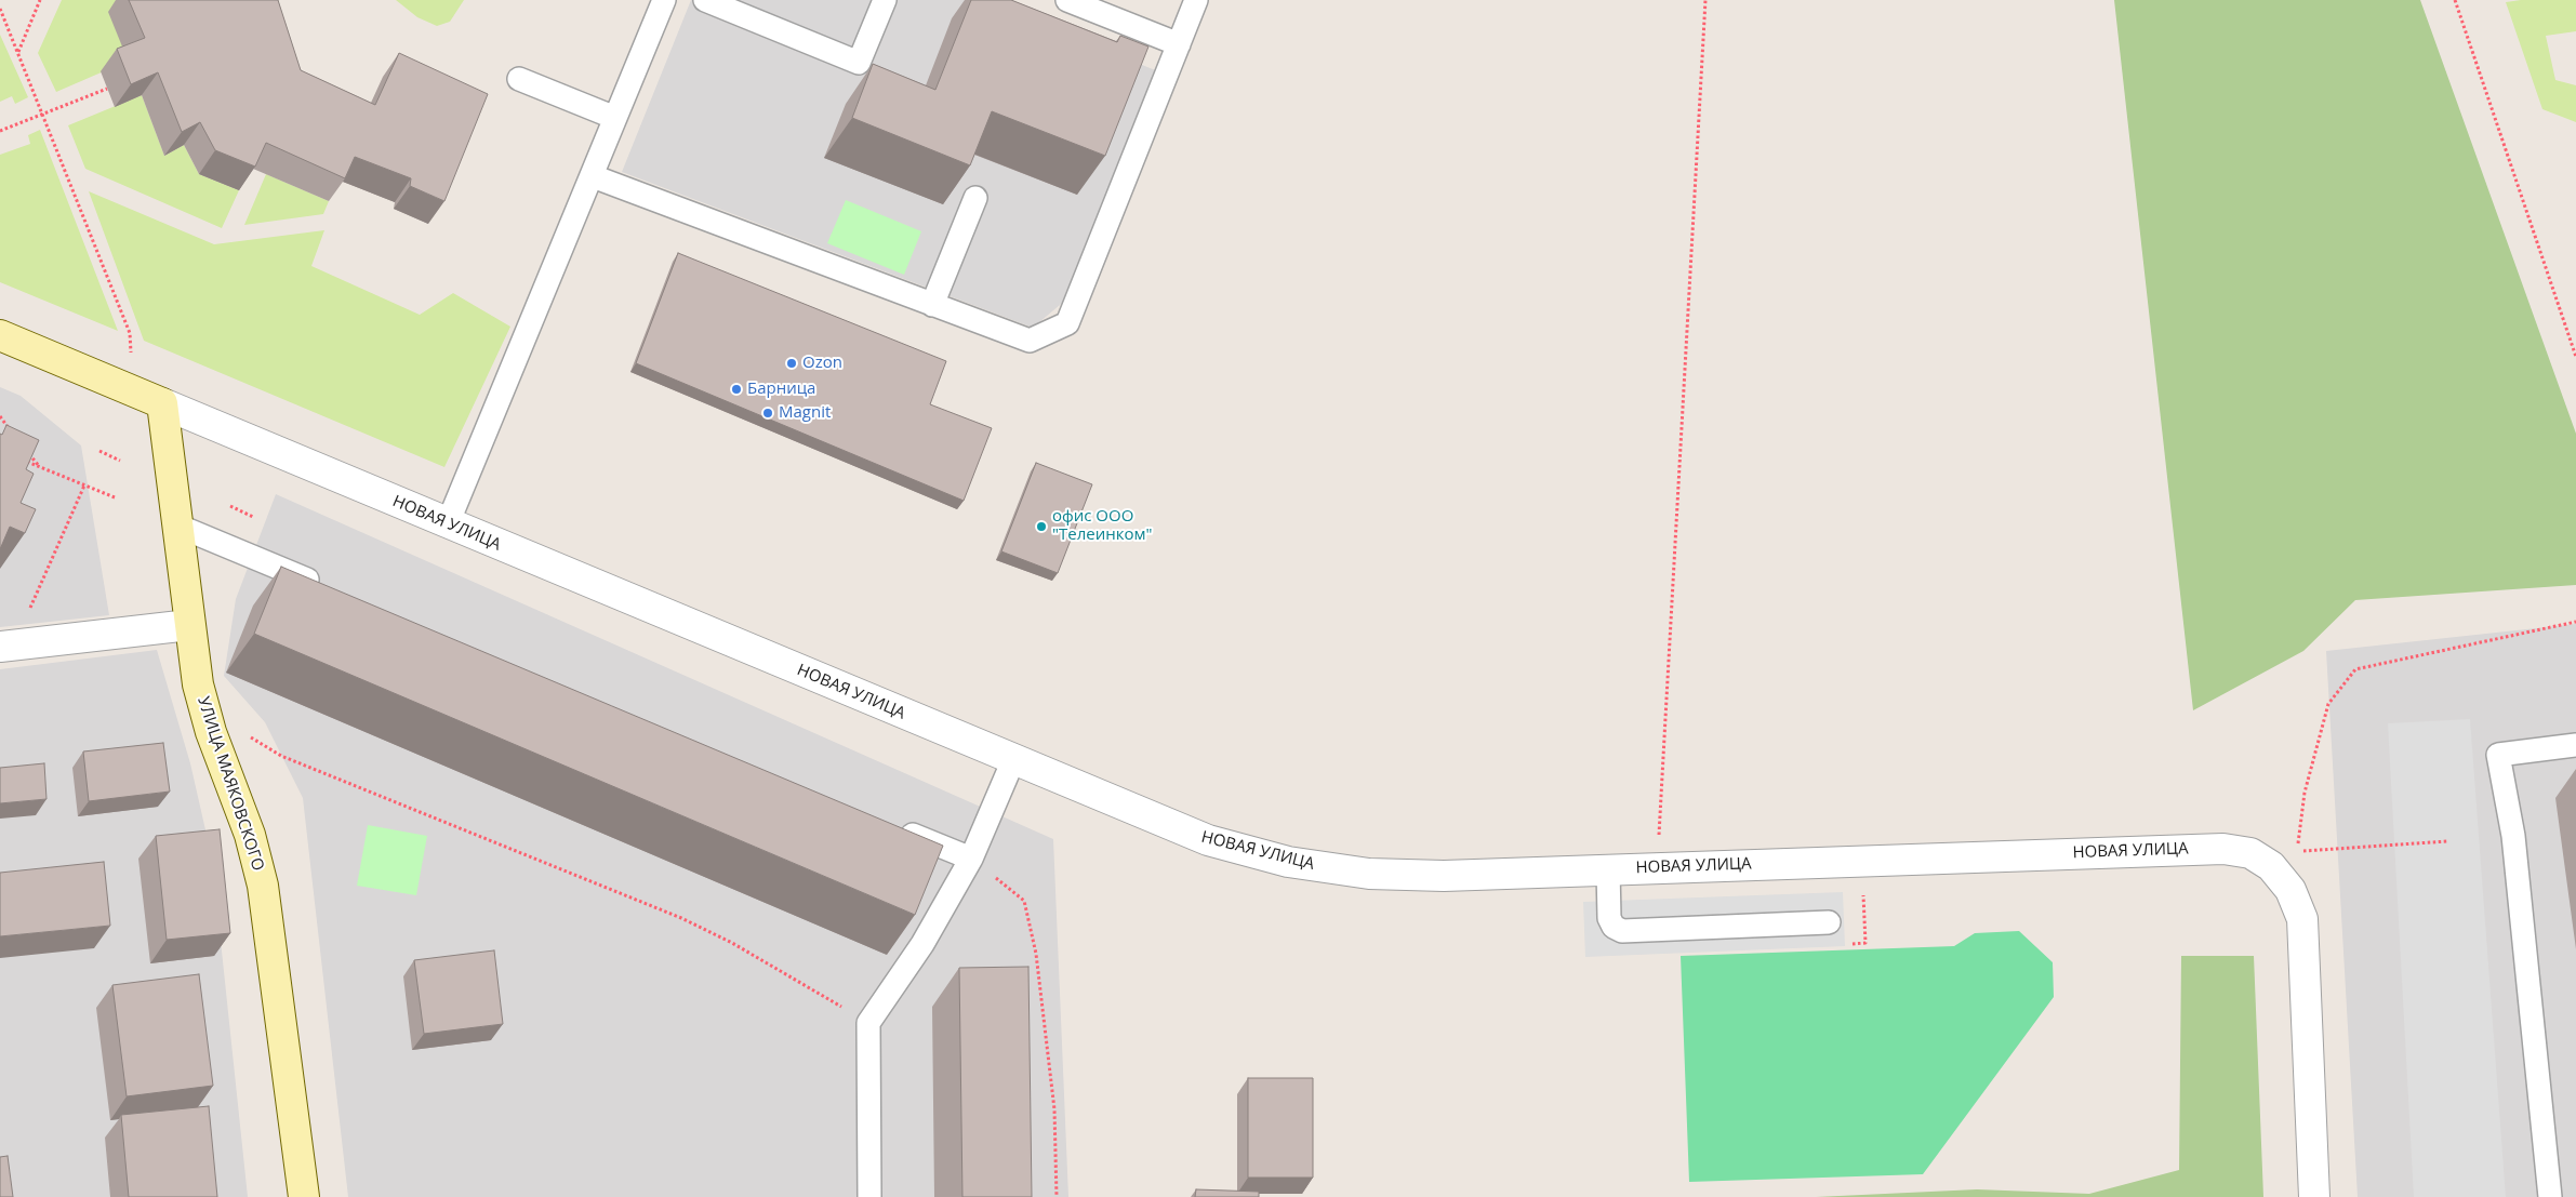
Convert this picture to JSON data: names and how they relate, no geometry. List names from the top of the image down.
{
  "streets": {
    "street": ["НОВАЯ УЛИЦА", "УЛИЦА МАЯКОВСКОГО"]
  },
  "crossings": [
    ["НОВАЯ УЛИЦА", "УЛИЦА МАЯКОВСКОГО"]
  ],
  "places": [
    "Ozon",
    "Барница",
    "Magnit",
    "офис ООО \"Телеинком\""
  ]
}
